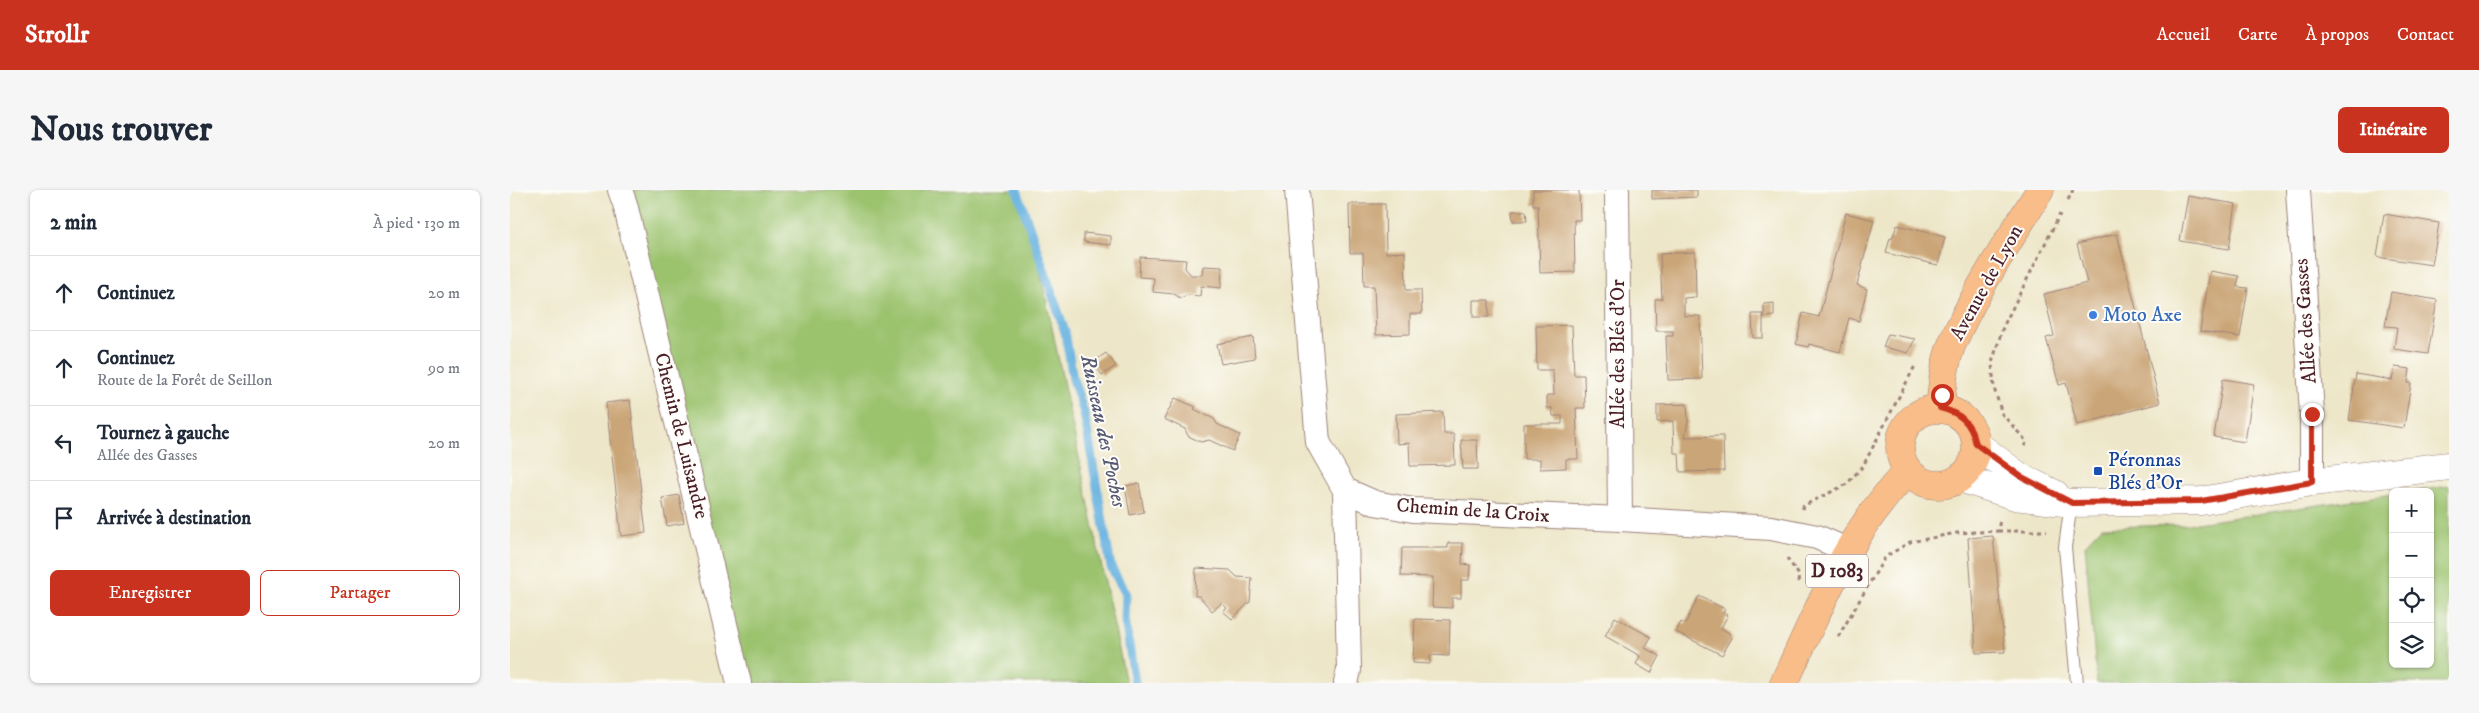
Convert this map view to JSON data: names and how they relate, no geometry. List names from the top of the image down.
{
  "streets": {
    "main road": ["Avenue de Lyon", "D 1083"],
    "street": [
      "Allée des Gasses",
      "Allée des Blés d'Or",
      "Chemin de Luisandre",
      "Chemin de la Croix"
    ]
  },
  "crossings": [
    ["Avenue de Lyon", "D 1083"],
    ["Allée des Blés d'Or", "Chemin de la Croix"],
    ["Chemin de la Croix", "D 1083"]
  ],
  "water": ["Ruisseau des Poches"],
  "places": {
    "other": ["Moto Axe"],
    "transit": ["Péronnas Blés d'Or"]
  },
  "page": {
    "header": "Strollr",
    "nav": [
      "Accueil",
      "Carte",
      "À propos",
      "Contact"
    ],
    "buttons": [
      "Itinéraire",
      ["Enregistrer", "Partager"]
    ],
    "title": "Nous trouver",
    "heading": ["2 min", "À pied · 130 m"],
    "list": [
      ["Continuez", "20 m"],
      ["Continuez", "Route de la Forêt de Seillon", "90 m"],
      ["Tournez à gauche", "Allée des Gasses", "20 m"],
      "Arrivée à destination"
    ],
    "map_buttons": ["+", "−"]
  }
}
